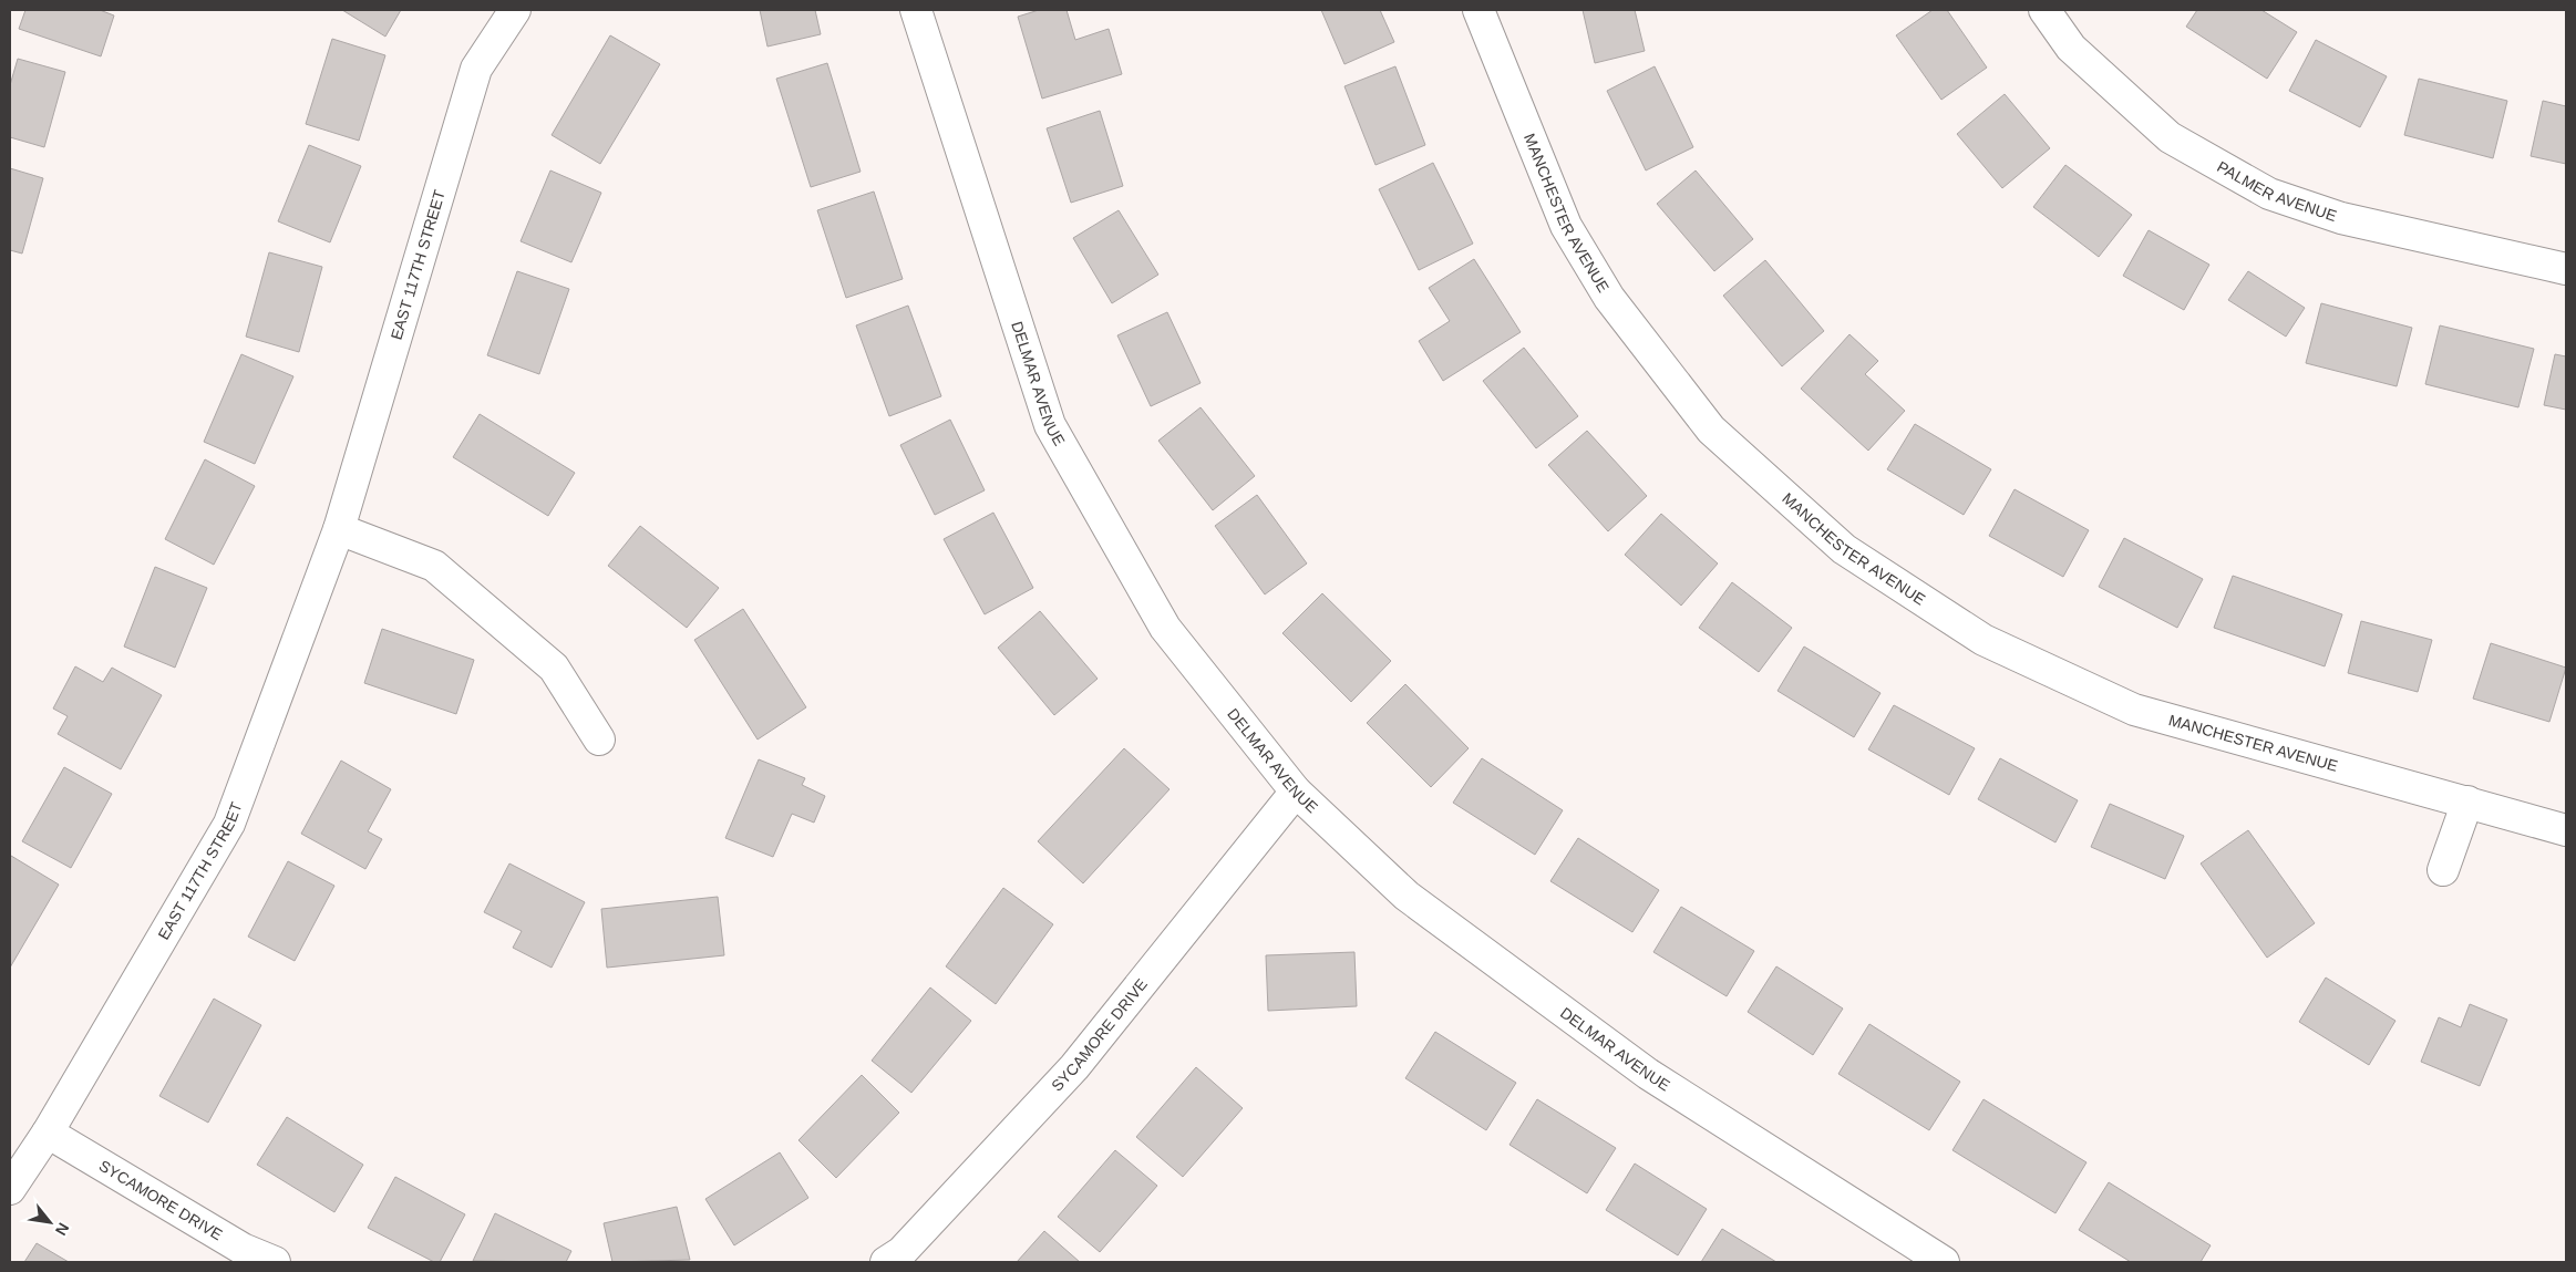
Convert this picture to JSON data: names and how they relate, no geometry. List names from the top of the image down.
{
  "streets": {
    "street": [
      "PALMER AVENUE",
      "MANCHESTER AVENUE",
      "EAST 117TH STREET",
      "DELMAR AVENUE",
      "SYCAMORE DRIVE"
    ]
  },
  "crossings": [
    ["EAST 117TH STREET", "SYCAMORE DRIVE"],
    ["DELMAR AVENUE", "SYCAMORE DRIVE"]
  ],
  "north": "bottom right"
}
